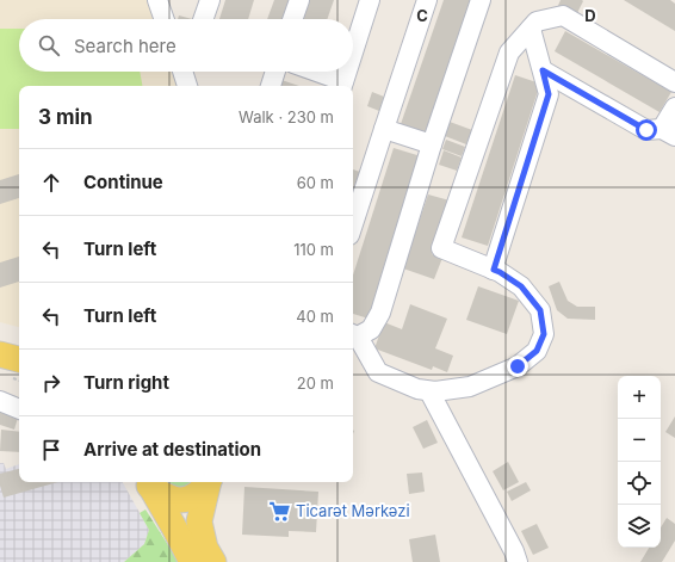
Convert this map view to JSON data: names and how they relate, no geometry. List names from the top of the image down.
{
  "places": {
    "supermarket": ["Ticarət Mərkəzi"]
  },
  "page": {
    "search": "Search here",
    "heading": ["3 min", "Walk · 230 m"],
    "list": [
      ["Continue", "60 m"],
      ["Turn left", "110 m"],
      ["Turn left", "40 m"],
      ["Turn right", "20 m"],
      "Arrive at destination"
    ],
    "map_buttons": ["+", "−"]
  },
  "grid": {
    "columns": ["C", "D"]
  }
}
